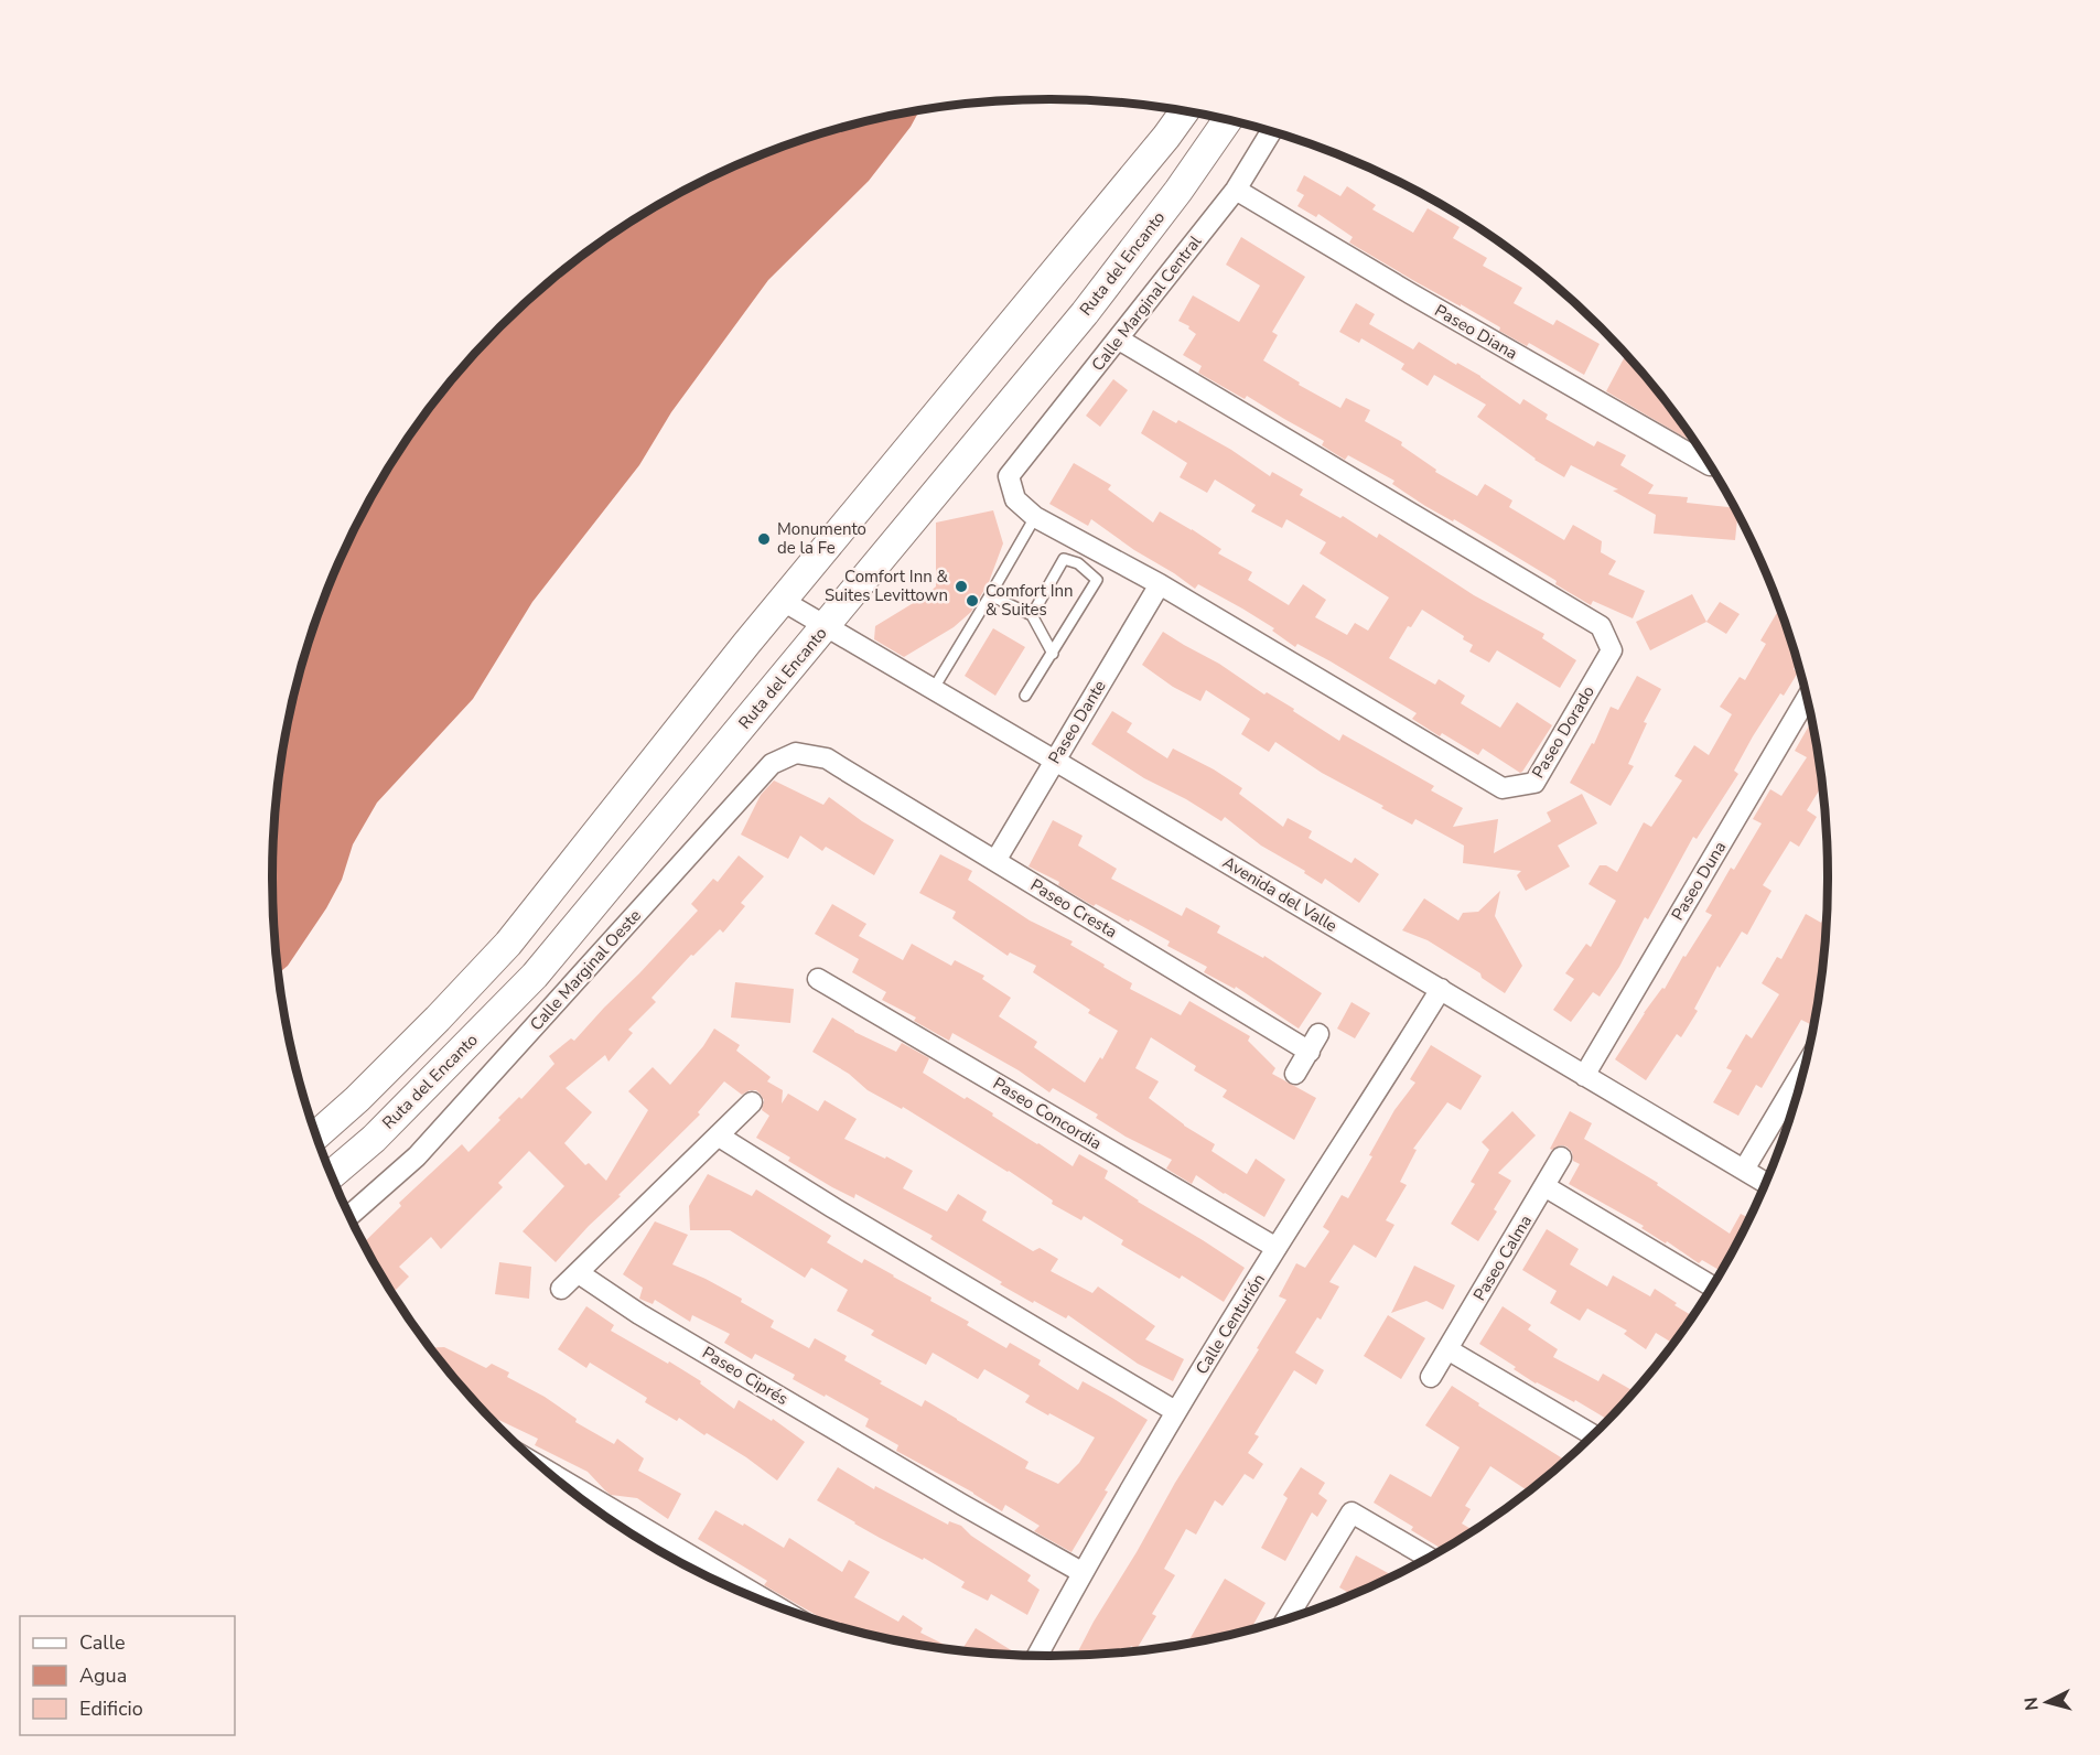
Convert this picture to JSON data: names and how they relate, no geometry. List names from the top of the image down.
{
  "streets": {
    "main road": ["Ruta del Encanto"],
    "street": [
      "Calle Marginal Central",
      "Paseo Diana",
      "Paseo Dante",
      "Paseo Dorado",
      "Paseo Duna",
      "Avenida del Valle",
      "Paseo Cresta",
      "Calle Marginal Oeste",
      "Paseo Concordia",
      "Paseo Calma",
      "Calle Centurión",
      "Paseo Ciprés"
    ]
  },
  "crossings": [
    ["Ruta del Encanto", "Avenida del Valle"],
    ["Calle Marginal Central", "Paseo Diana"],
    ["Calle Marginal Central", "Paseo Dorado"],
    ["Paseo Dante", "Paseo Dorado"],
    ["Paseo Dante", "Avenida del Valle"],
    ["Paseo Dante", "Paseo Cresta"],
    ["Paseo Duna", "Avenida del Valle"],
    ["Avenida del Valle", "Calle Centurión"],
    ["Paseo Cresta", "Calle Marginal Oeste"],
    ["Paseo Concordia", "Calle Centurión"],
    ["Calle Centurión", "Paseo Ciprés"]
  ],
  "places": ["Monumento de la Fe", "Comfort Inn & Suites Levittown", "Comfort Inn & Suites"],
  "legend": ["Calle", "Agua", "Edificio"],
  "north": "left"
}
